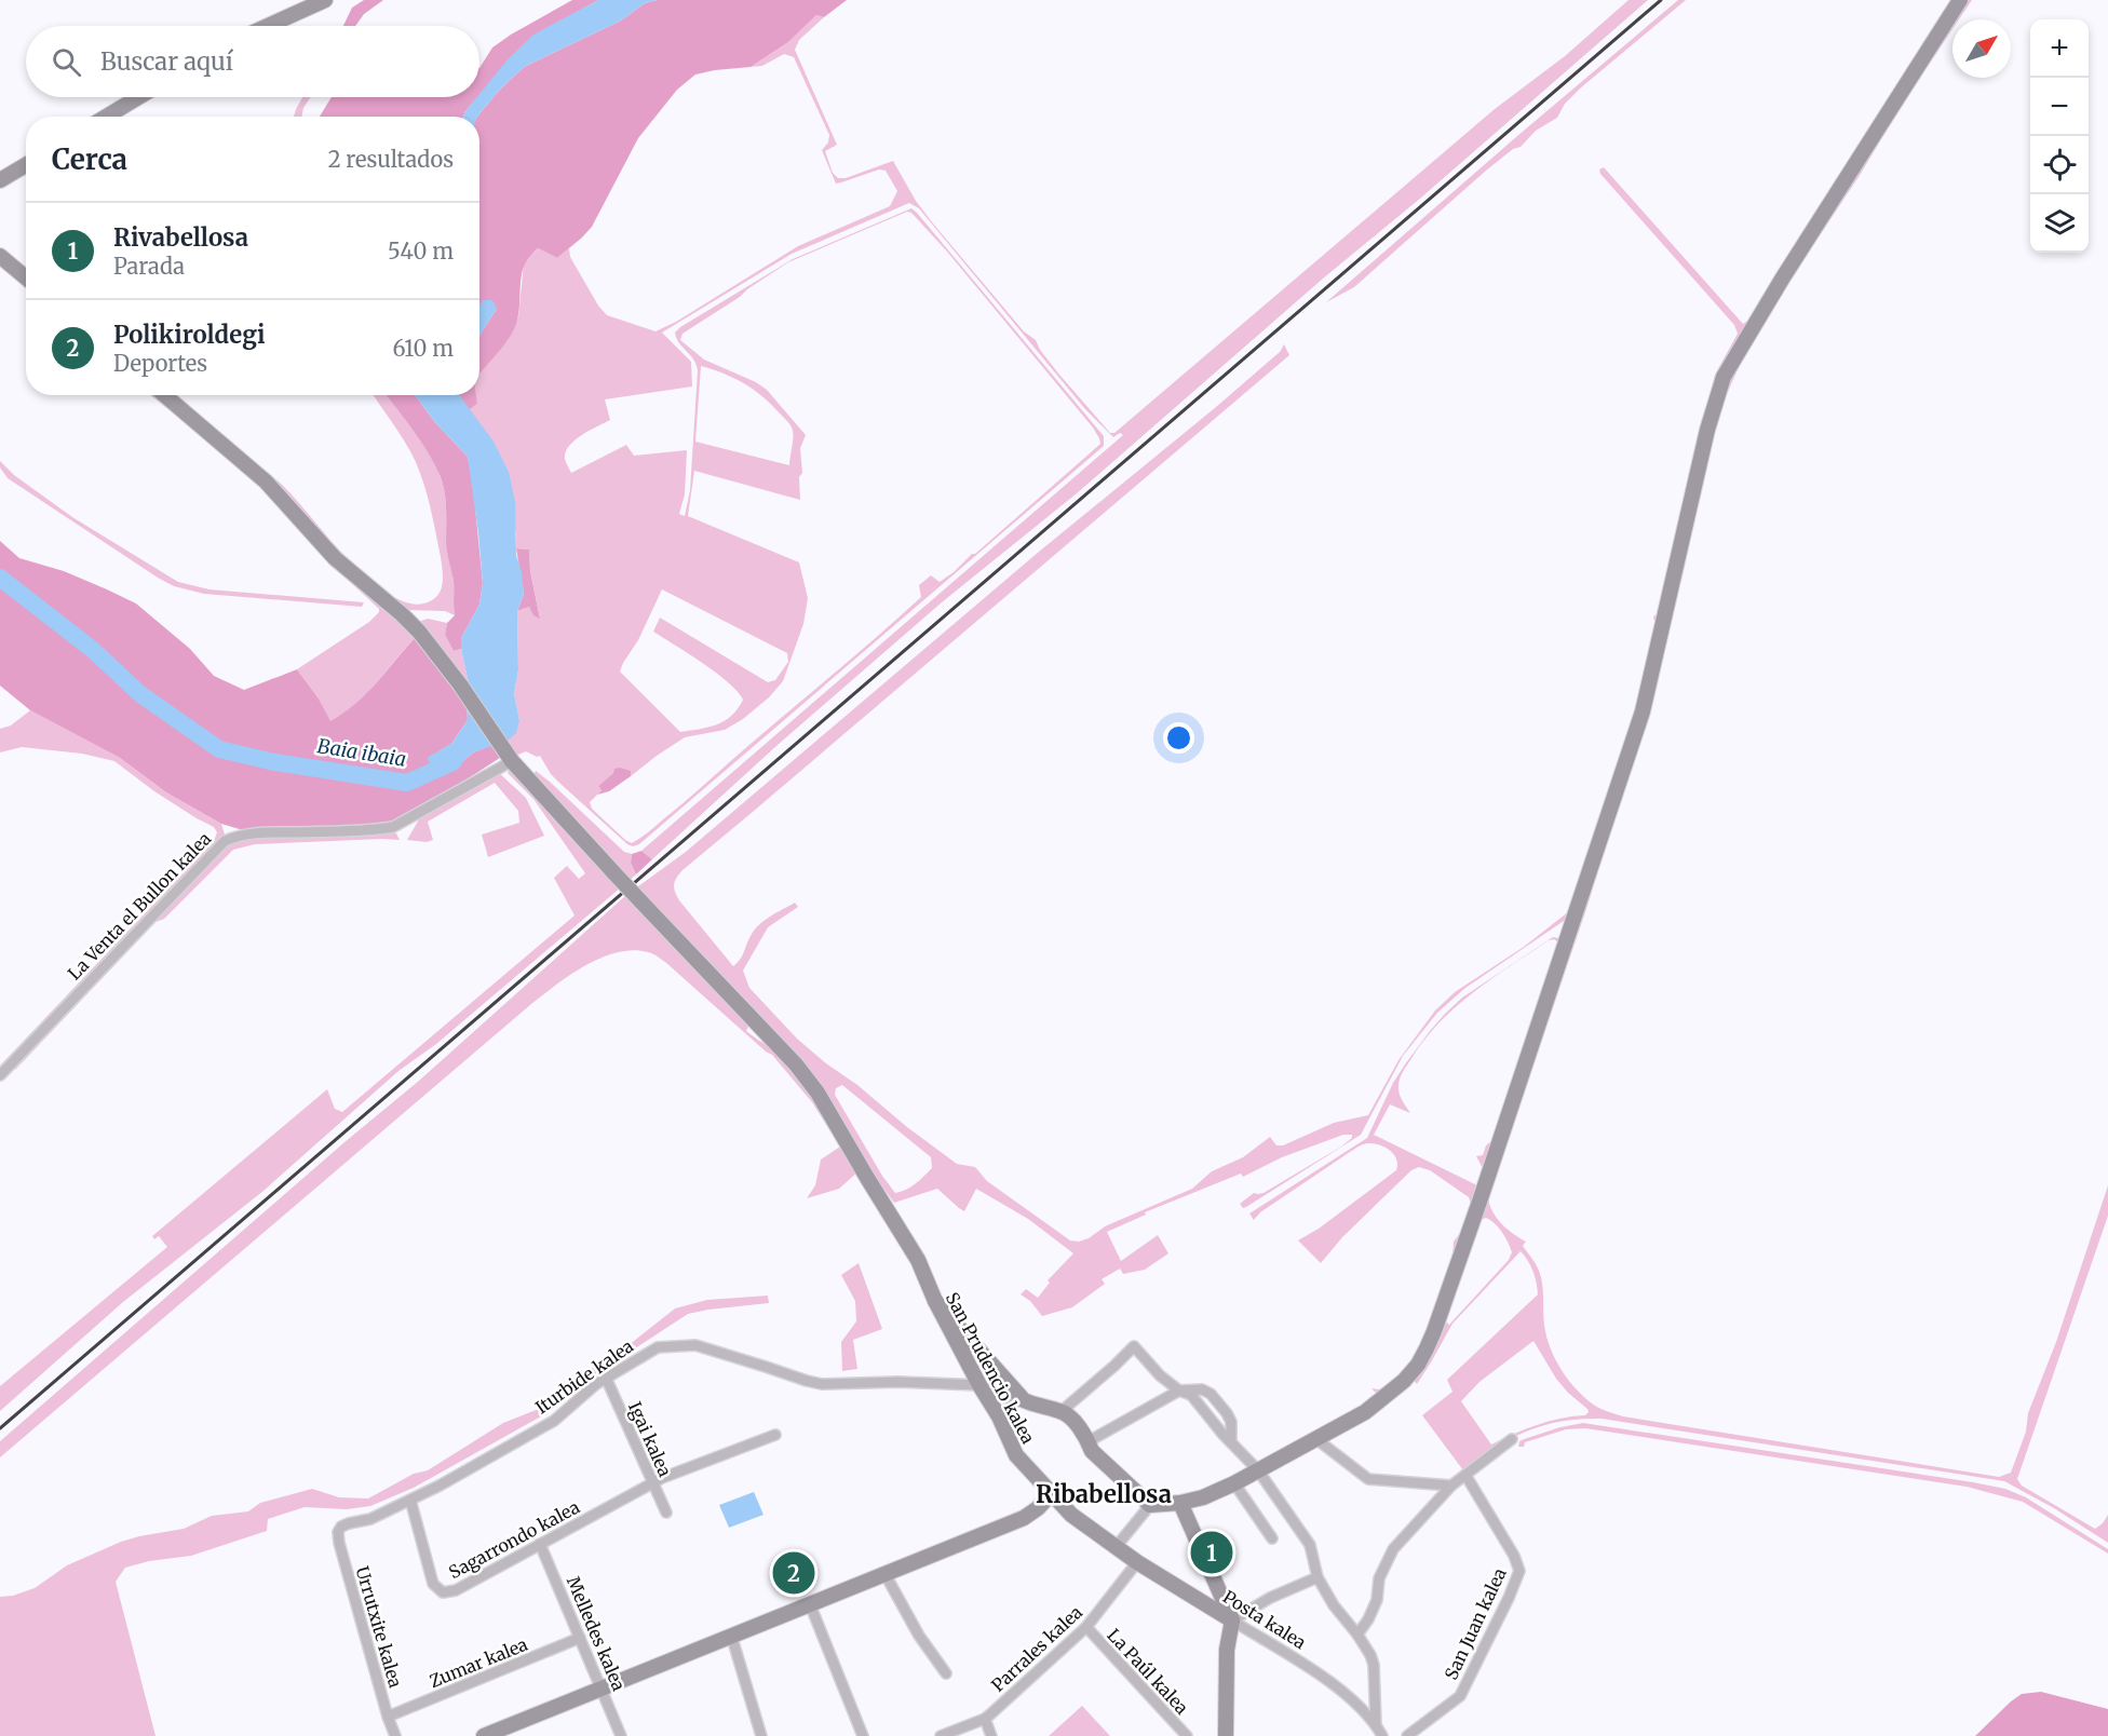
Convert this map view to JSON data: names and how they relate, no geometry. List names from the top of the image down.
{
  "streets": {
    "street": [
      "La Venta el Bullon kalea",
      "San Prudencio kalea",
      "Iturbide kalea",
      "Igai kalea",
      "Sagarrondo kalea",
      "Posta kalea",
      "San Juan kalea",
      "Urrutxite kalea",
      "Melledes kalea",
      "Parrales kalea",
      "Zumar kalea",
      "La Paúl kalea"
    ]
  },
  "crossings": [
    ["La Venta el Bullon kalea", "San Prudencio kalea"],
    ["San Prudencio kalea", "Iturbide kalea"],
    ["San Prudencio kalea", "Posta kalea"],
    ["Iturbide kalea", "Igai kalea"],
    ["Iturbide kalea", "Sagarrondo kalea"],
    ["Iturbide kalea", "Urrutxite kalea"],
    ["Igai kalea", "Sagarrondo kalea"],
    ["Sagarrondo kalea", "Melledes kalea"],
    ["Posta kalea", "Parrales kalea"],
    ["Urrutxite kalea", "Zumar kalea"],
    ["Melledes kalea", "Zumar kalea"],
    ["Parrales kalea", "La Paúl kalea"]
  ],
  "districts": ["Ribabellosa"],
  "water": ["Baia ibaia"],
  "north": "top right",
  "page": {
    "map_buttons": ["+", "−"],
    "search": "Buscar aquí",
    "heading": ["Cerca", "2 resultados"],
    "list": [
      {
        "mark": "1",
        "name": "Rivabellosa",
        "note": "Parada",
        "value": "540 m"
      },
      {
        "mark": "2",
        "name": "Polikiroldegi",
        "note": "Deportes",
        "value": "610 m"
      }
    ],
    "pins": ["1", "2"]
  }
}
